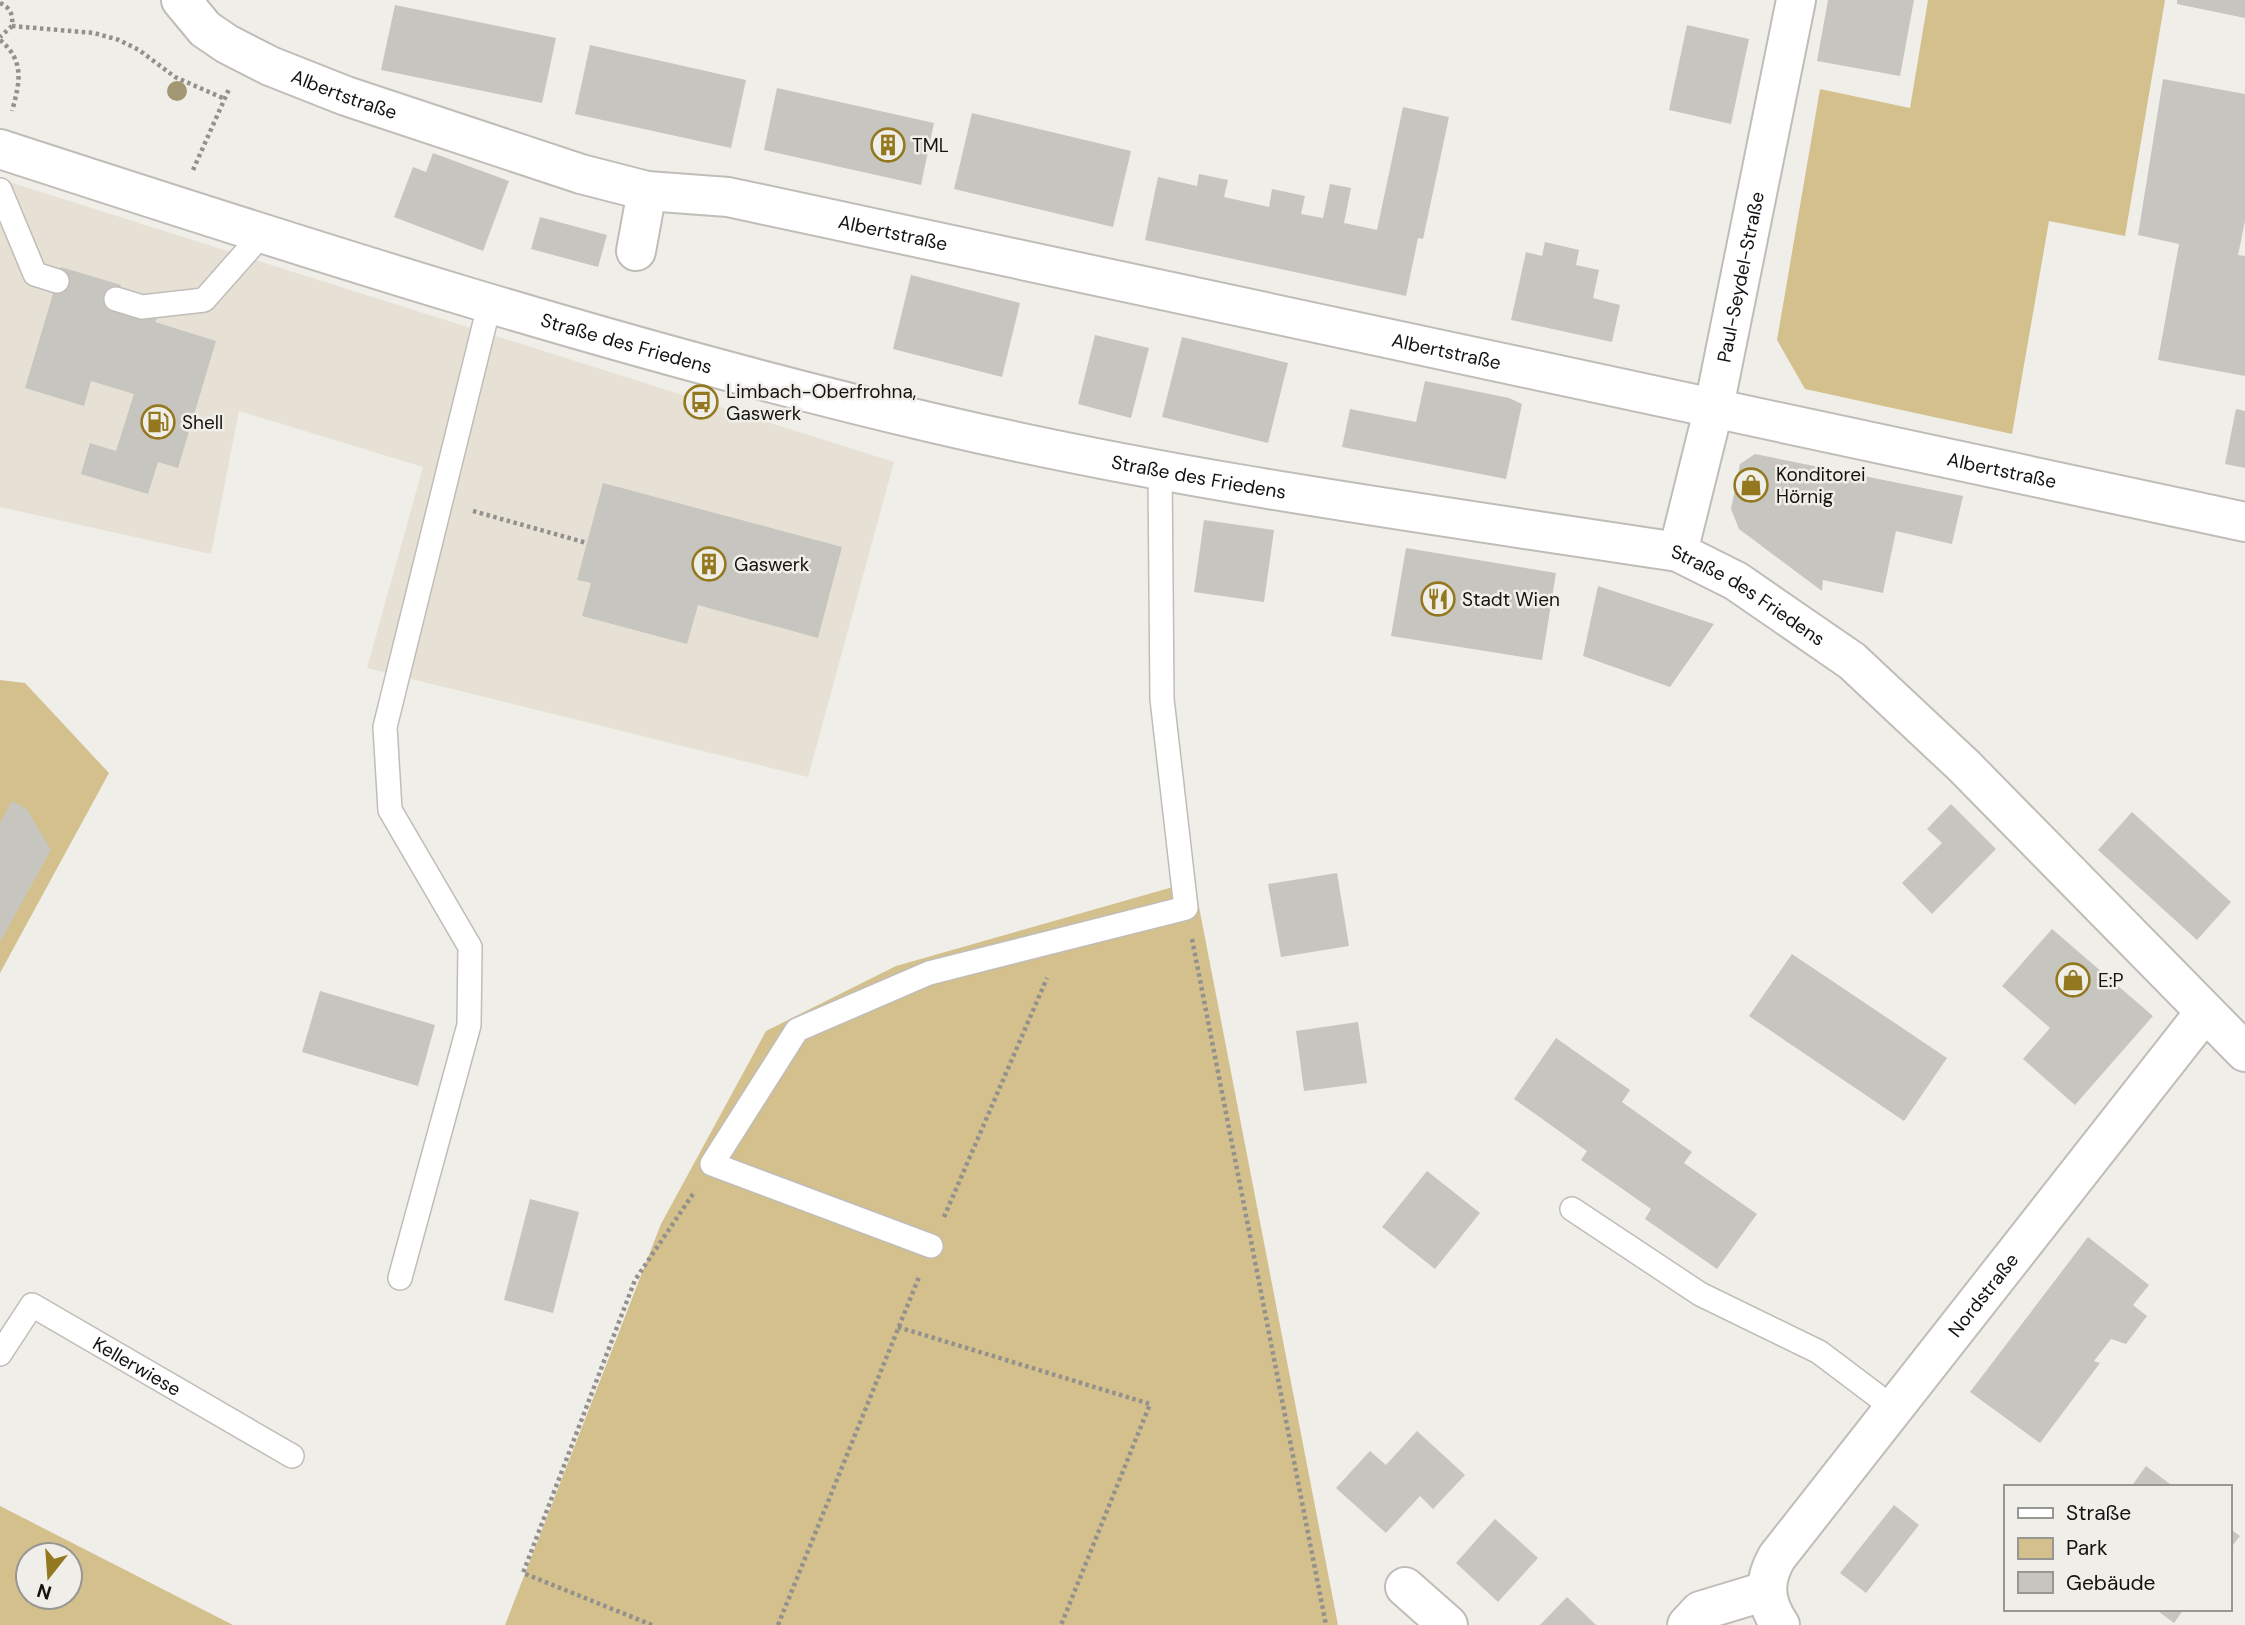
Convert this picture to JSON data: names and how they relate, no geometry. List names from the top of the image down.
{
  "streets": {
    "street": [
      "Albertstraße",
      "Paul-Seydel-Straße",
      "Straße des Friedens",
      "Nordstraße"
    ],
    "lane": ["Kellerwiese"]
  },
  "crossings": [
    ["Albertstraße", "Paul-Seydel-Straße"],
    ["Paul-Seydel-Straße", "Straße des Friedens"],
    ["Straße des Friedens", "Nordstraße"]
  ],
  "places": {
    "building": ["TML", "Gaswerk"],
    "bus stop": ["Limbach-Oberfrohna, Gaswerk"],
    "fuel station": ["Shell"],
    "shop": ["Konditorei Hörnig", "E:P"],
    "restaurant": ["Stadt Wien"]
  },
  "legend": ["Straße", "Park", "Gebäude"],
  "north": "bottom"
}
